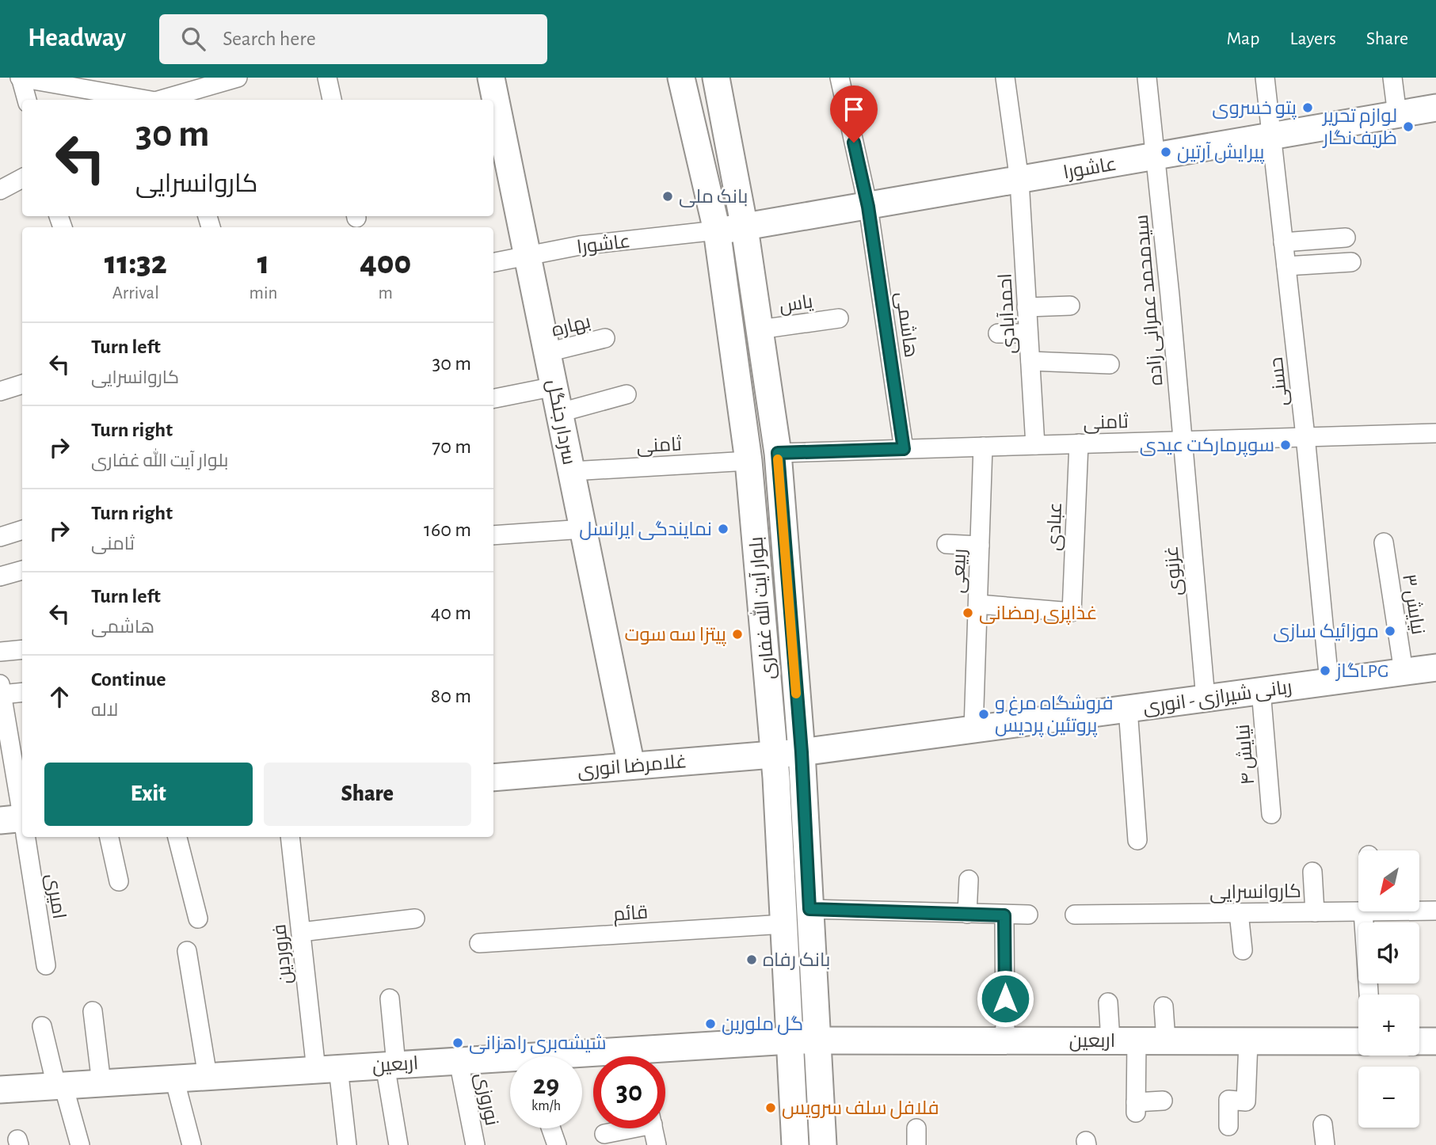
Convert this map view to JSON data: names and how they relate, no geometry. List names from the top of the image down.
{
  "streets": {
    "street": [
      "عاشورا",
      "سیدمحمد عمرانی زاده",
      "یاس",
      "احمدآبادی",
      "هاشمی",
      "بهاره",
      "حسنی",
      "سردار جنگل",
      "ثامنی",
      "عبادی",
      "ربیعی",
      "غزنوی",
      "نیایش ۳",
      "بلوار آیت الله غفاری",
      "ربانی شیرازی - انوری",
      "نیایش ۴",
      "غلامرضا انوری",
      "کاروانسرایی",
      "امیری",
      "قائم",
      "فروردین",
      "اربعین",
      "نوروزی"
    ]
  },
  "crossings": [
    ["عاشورا", "سیدمحمد عمرانی زاده"],
    ["عاشورا", "احمدآبادی"],
    ["عاشورا", "هاشمی"],
    ["عاشورا", "حسنی"],
    ["عاشورا", "سردار جنگل"],
    ["عاشورا", "بلوار آیت الله غفاری"],
    ["سیدمحمد عمرانی زاده", "ثامنی"],
    ["سیدمحمد عمرانی زاده", "غزنوی"],
    ["یاس", "بلوار آیت الله غفاری"],
    ["احمدآبادی", "ثامنی"],
    ["هاشمی", "ثامنی"],
    ["بهاره", "سردار جنگل"],
    ["حسنی", "ثامنی"],
    ["حسنی", "ربانی شیرازی - انوری"],
    ["سردار جنگل", "ثامنی"],
    ["سردار جنگل", "غلامرضا انوری"],
    ["ثامنی", "عبادی"],
    ["ثامنی", "ربیعی"],
    ["ثامنی", "غزنوی"],
    ["ثامنی", "بلوار آیت الله غفاری"],
    ["عبادی", "ربیعی"],
    ["ربیعی", "ربانی شیرازی - انوری"],
    ["غزنوی", "ربانی شیرازی - انوری"],
    ["نیایش ۳", "ربانی شیرازی - انوری"],
    ["بلوار آیت الله غفاری", "ربانی شیرازی - انوری"],
    ["بلوار آیت الله غفاری", "غلامرضا انوری"],
    ["بلوار آیت الله غفاری", "قائم"],
    ["بلوار آیت الله غفاری", "اربعین"],
    ["ربانی شیرازی - انوری", "نیایش ۴"],
    ["ربانی شیرازی - انوری", "غلامرضا انوری"],
    ["فروردین", "اربعین"],
    ["اربعین", "نوروزی"]
  ],
  "places": [
    "پتو خسروی",
    "لوازم تحریر ظریف‌نگار",
    "پیرایش آرتین",
    "بانک ملی",
    "سوپرمارکت عیدی",
    "نمایندگی ایرانسل",
    "غذاپزی رمضانی",
    "موزائیک سازی",
    "پیتزا سه سوت",
    "گازLPG",
    "فروشگاه مرغ و پروتئین پردیس",
    "بانک رفاه",
    "گل ملورین",
    "شیشه‌بری راهزانی",
    "فلافل سلف سرویس"
  ],
  "north": "bottom left",
  "page": {
    "header": "Headway",
    "search": "Search here",
    "nav": ["Map", "Layers", "Share"],
    "turn": ["30 m", "کاروانسرایی"],
    "eta": [
      "11:32",
      "Arrival",
      "1",
      "min",
      "400",
      "m"
    ],
    "list": [
      {
        "name": "Turn left",
        "note": "کاروانسرایی",
        "value": "30 m"
      },
      {
        "name": "Turn right",
        "note": "بلوار آیت الله غفاری",
        "value": "70 m"
      },
      {
        "name": "Turn right",
        "note": "ثامنی",
        "value": "160 m"
      },
      {
        "name": "Turn left",
        "note": "هاشمی",
        "value": "40 m"
      },
      {
        "name": "Continue",
        "note": "لاله",
        "value": "80 m"
      }
    ],
    "buttons": ["Exit", "Share"],
    "map_buttons": ["+", "−"],
    "speed": "29 km/h",
    "limit": "30"
  }
}
